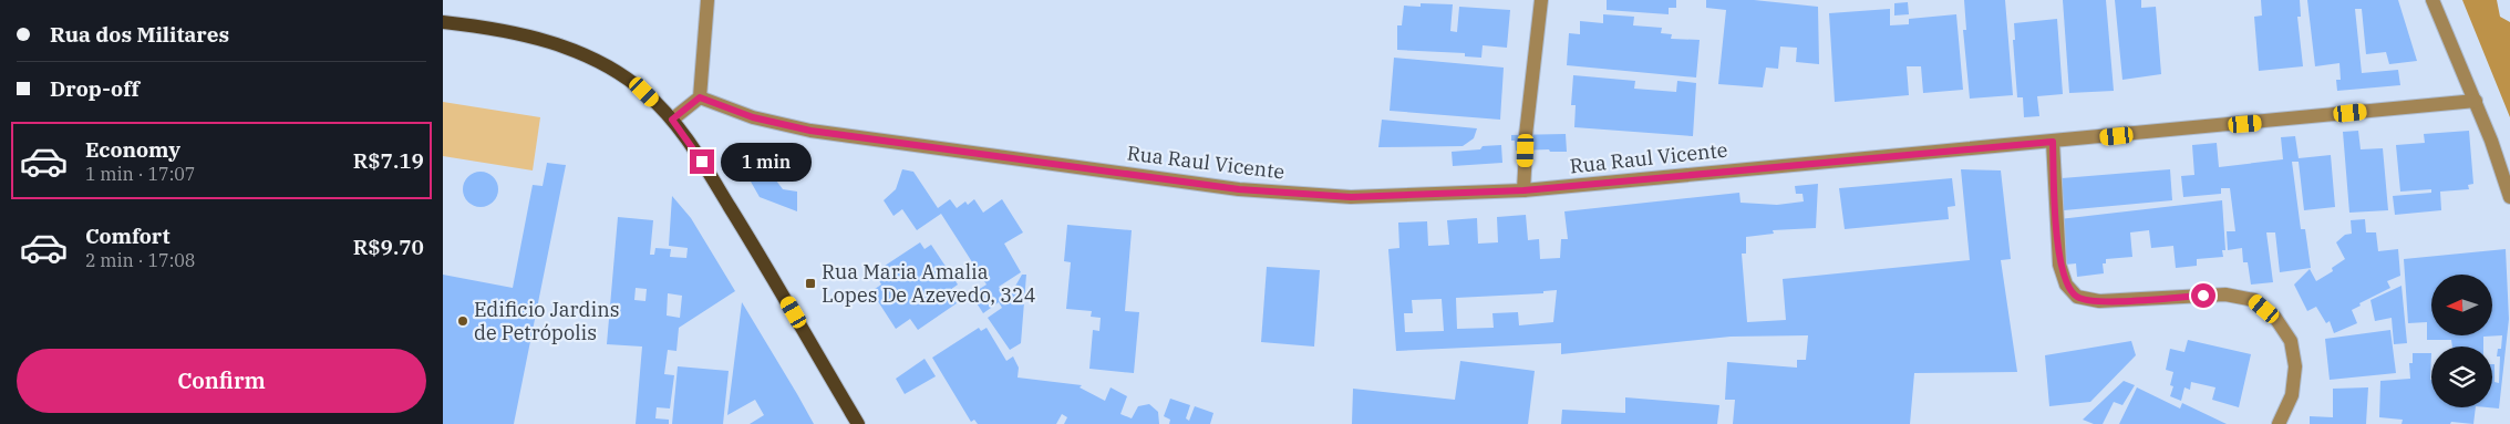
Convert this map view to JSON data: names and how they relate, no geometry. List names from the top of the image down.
{
  "streets": {
    "street": ["Rua Raul Vicente"]
  },
  "places": {
    "transit": ["Rua Maria Amalia Lopes De Azevedo, 324"],
    "other": ["Edificio Jardins de Petrópolis"]
  },
  "north": "left",
  "page": {
    "banner": ["Rua dos Militares", "Drop-off"],
    "list": [
      {
        "name": "Economy",
        "note": "1 min · 17:07",
        "value": "R$7.19"
      },
      {
        "name": "Comfort",
        "note": "2 min · 17:08",
        "value": "R$9.70"
      }
    ],
    "bubble": "1 min",
    "buttons": "Confirm"
  }
}
